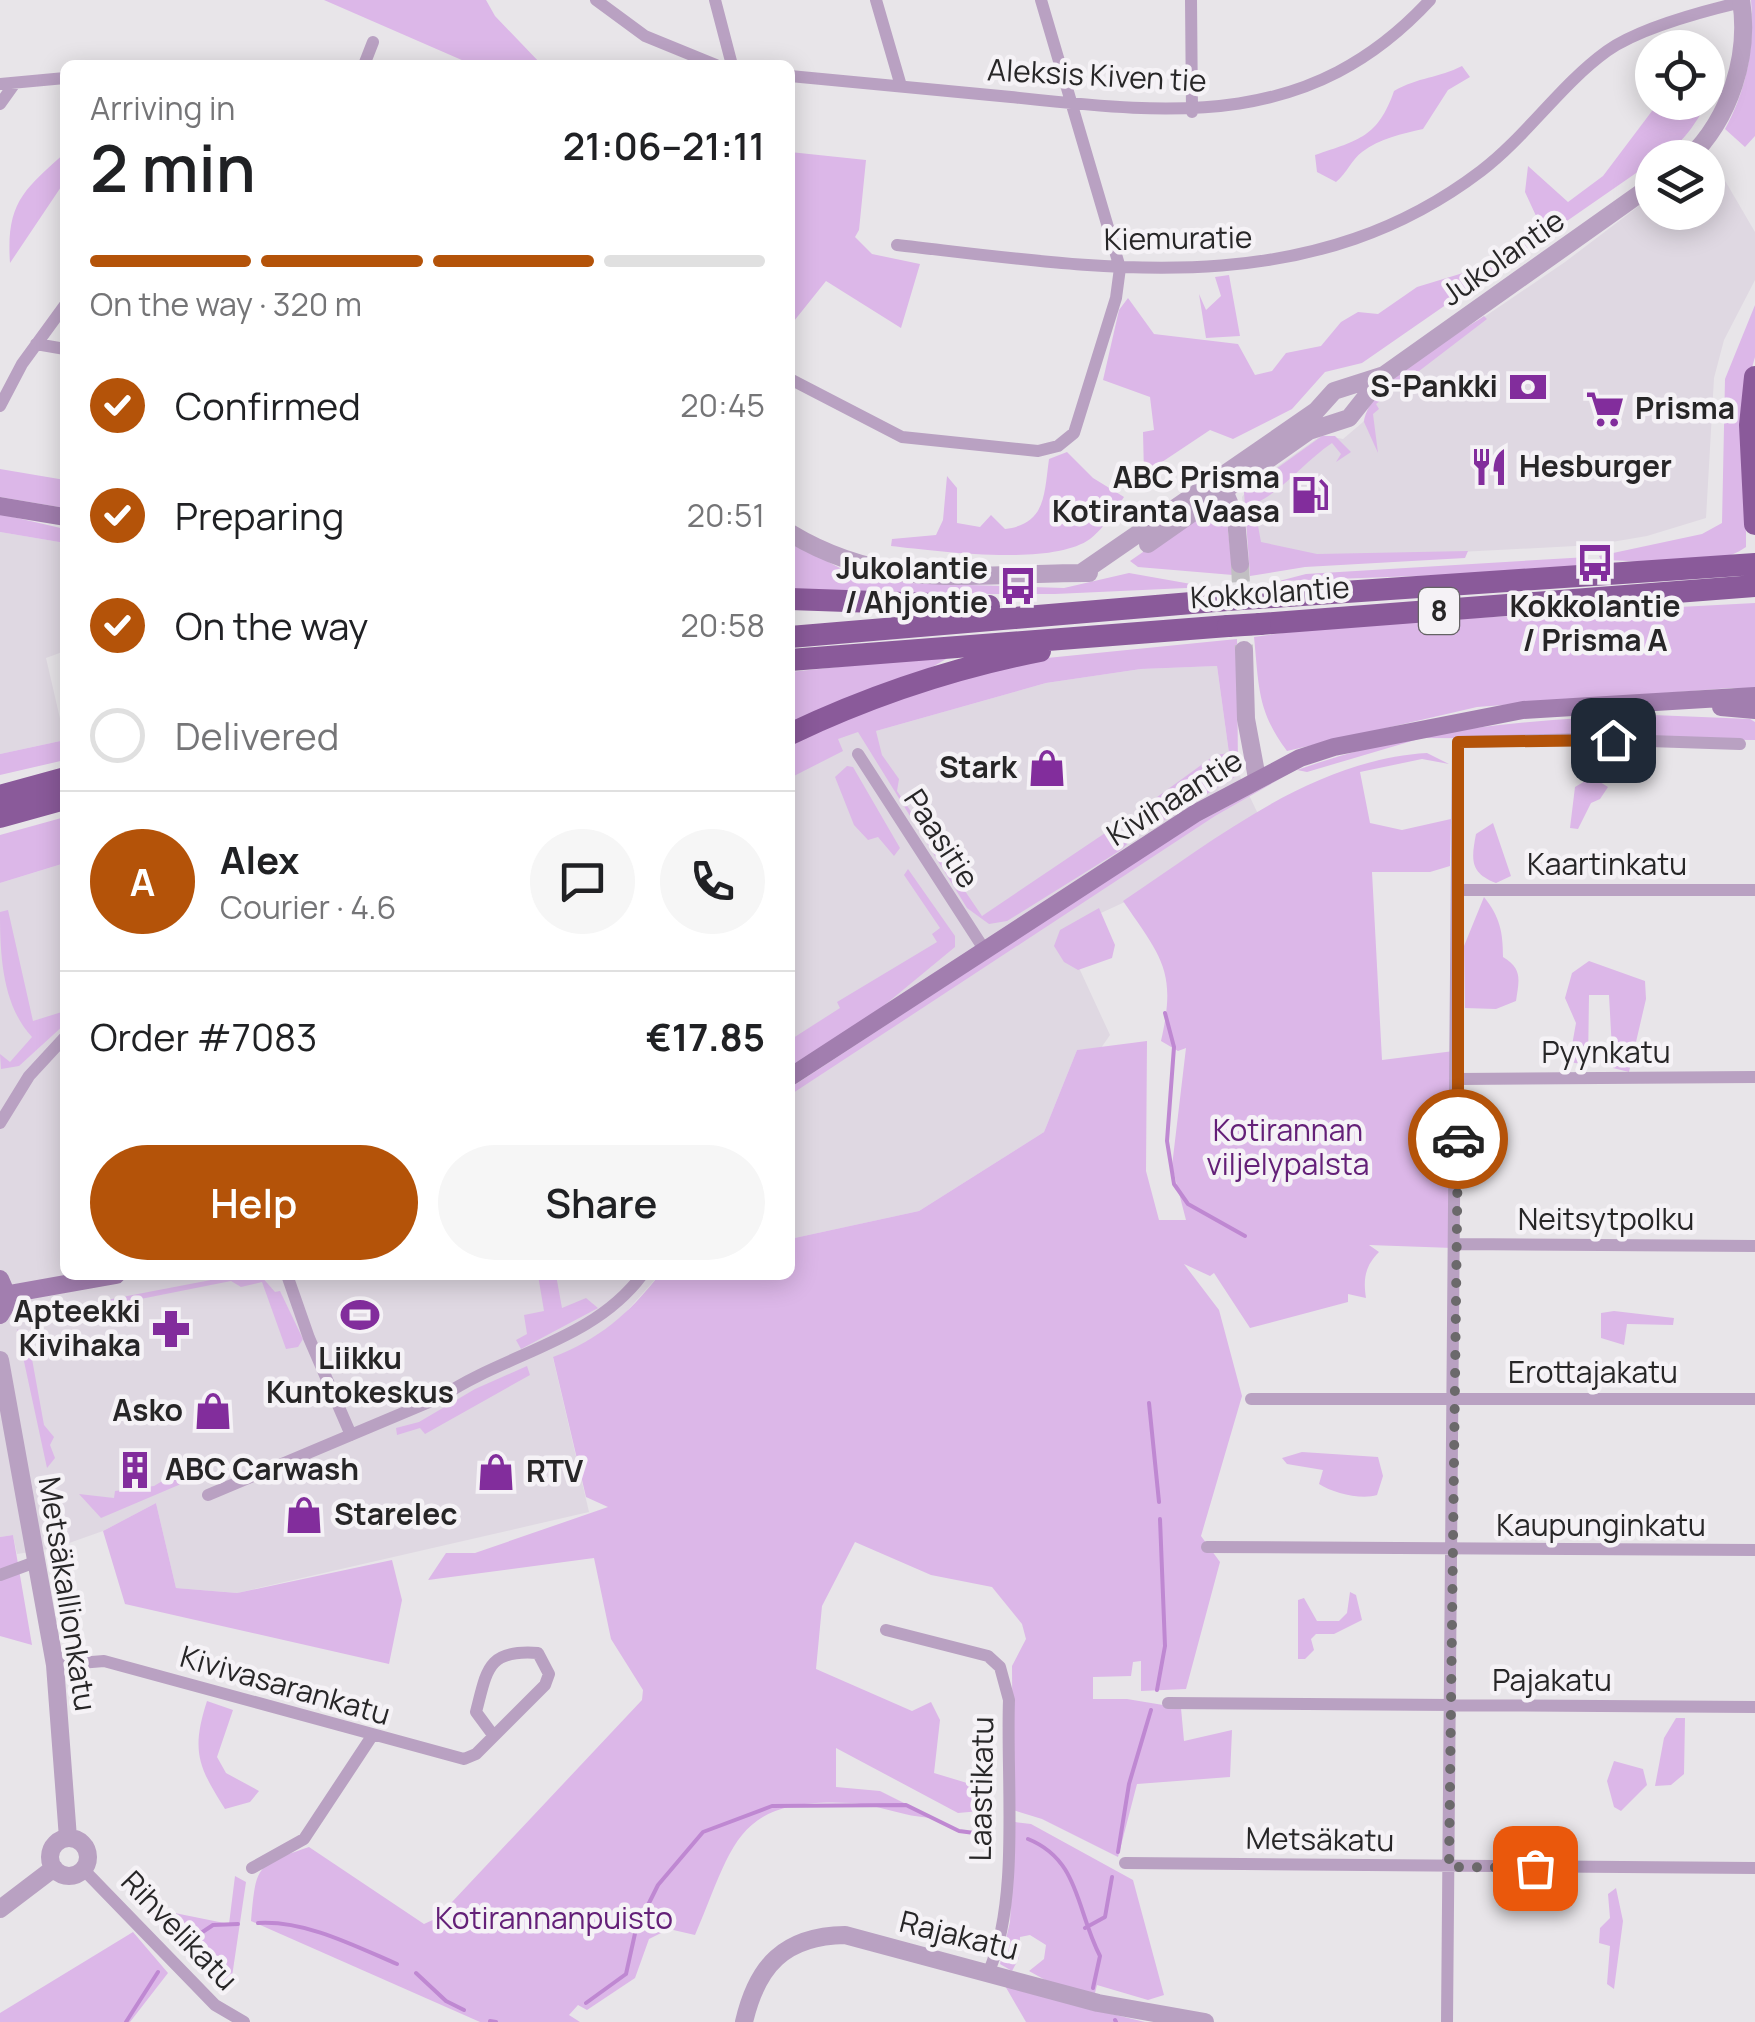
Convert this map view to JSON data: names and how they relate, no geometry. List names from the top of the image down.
{
  "streets": {
    "highway": ["Kokkolantie", "8"],
    "main road": ["Kivihaantie"],
    "street": [
      "Aleksis Kiven tie",
      "Kiemuratie",
      "Jukolantie",
      "Paasitie",
      "Kaartinkatu",
      "Pyynkatu",
      "Neitsytpolku",
      "Erottajakatu",
      "Kaupunginkatu",
      "Metsäkallionkatu",
      "Pajakatu",
      "Kivivasarankatu",
      "Laastikatu",
      "Metsäkatu",
      "Rihvelikatu",
      "Rajakatu"
    ]
  },
  "crossings": [
    ["Kivihaantie", "Paasitie"],
    ["Metsäkallionkatu", "Kivivasarankatu"],
    ["Metsäkallionkatu", "Rihvelikatu"],
    ["Laastikatu", "Rajakatu"]
  ],
  "parks": ["Kotirannan viljelypalsta", "Kotirannanpuisto"],
  "places": {
    "bank": ["S-Pankki"],
    "supermarket": ["Prisma"],
    "restaurant": ["Hesburger"],
    "fuel station": ["ABC Prisma Kotiranta Vaasa"],
    "bus stop": ["Kokkolantie / Prisma A", "Jukolantie / Ahjontie"],
    "shop": [
      "Stark",
      "Asko",
      "RTV",
      "Starelec"
    ],
    "sports": ["Liikku Kuntokeskus"],
    "pharmacy": ["Apteekki Kivihaka"],
    "building": ["ABC Carwash"]
  },
  "page": {
    "heading": ["2 min", "Arriving in", "21:06–21:11"],
    "panel": [
      "Alex",
      "Courier · 4.6",
      "Order #7083",
      "€17.85"
    ],
    "bar": "On the way · 320 m",
    "list": [
      ["Confirmed", "20:45"],
      ["Preparing", "20:51"],
      ["On the way", "20:58"],
      "Delivered"
    ],
    "round": "A",
    "buttons": ["Help", "Share"]
  }
}
